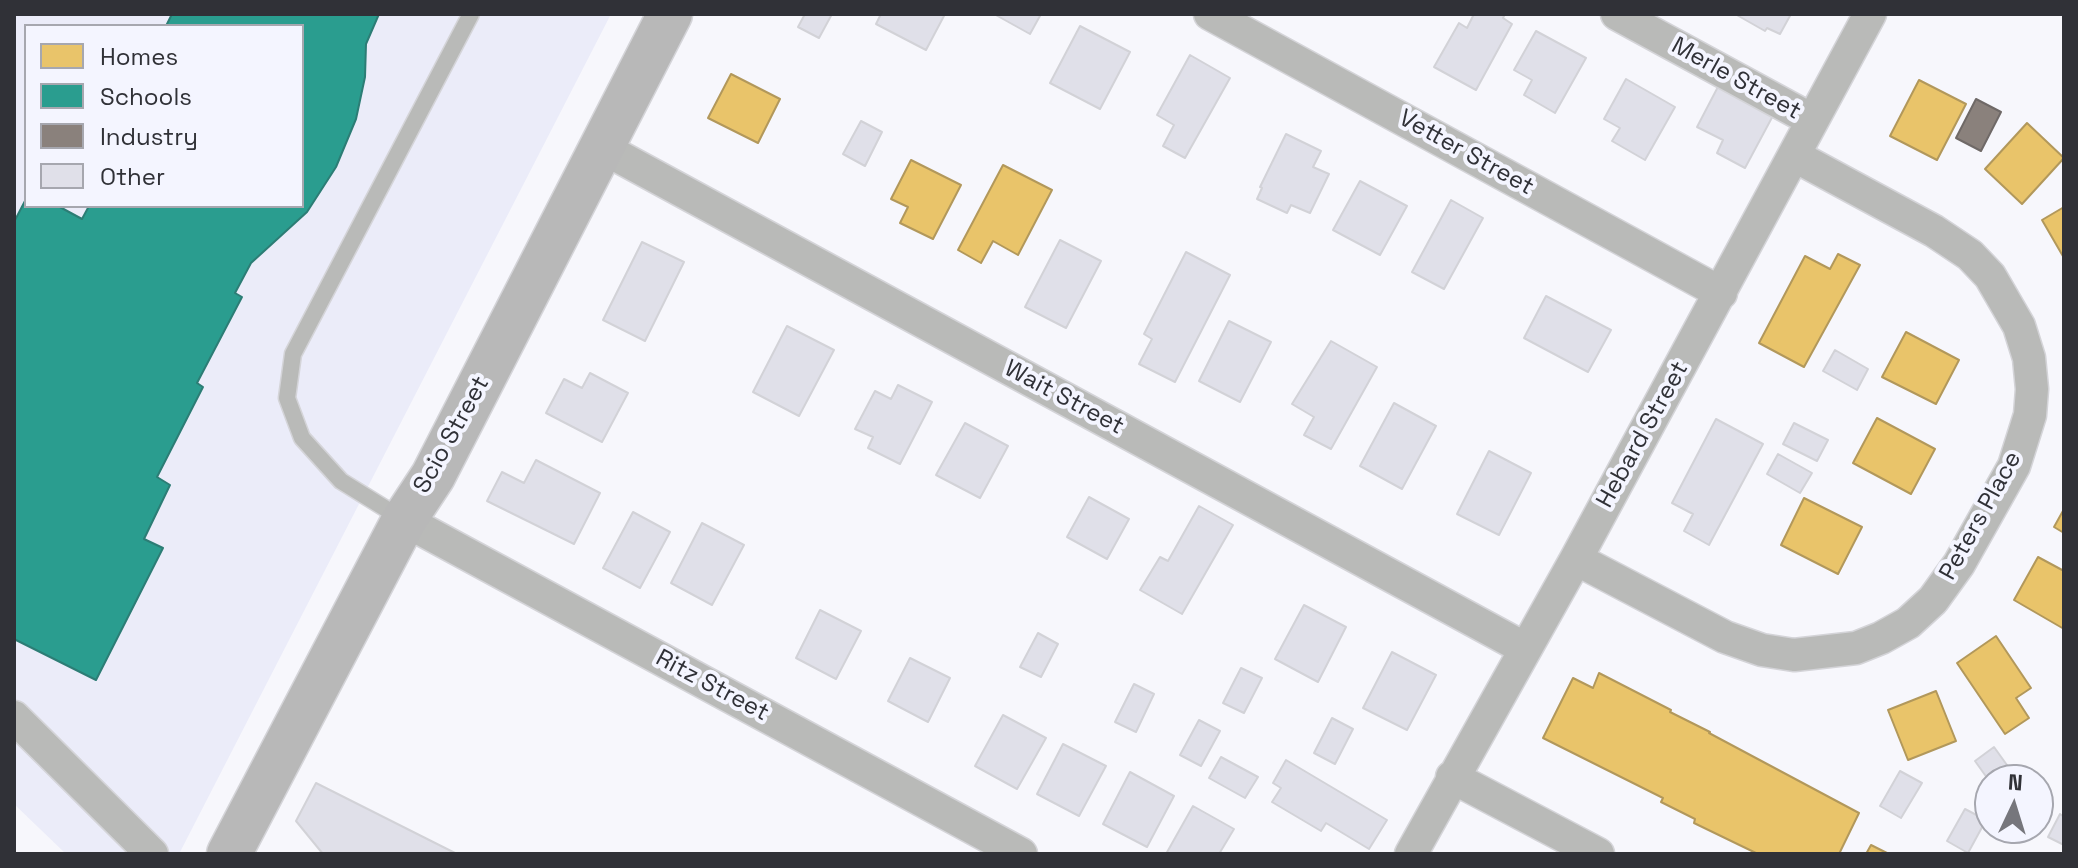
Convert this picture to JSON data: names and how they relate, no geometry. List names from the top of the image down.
{
  "streets": {
    "street": [
      "Merle Street",
      "Vetter Street",
      "Wait Street",
      "Scio Street",
      "Hebard Street",
      "Peters Place",
      "Ritz Street"
    ]
  },
  "crossings": [
    ["Merle Street", "Hebard Street"],
    ["Vetter Street", "Hebard Street"],
    ["Wait Street", "Scio Street"],
    ["Wait Street", "Hebard Street"],
    ["Scio Street", "Ritz Street"],
    ["Hebard Street", "Peters Place"]
  ],
  "legend": [
    "Homes",
    "Schools",
    "Industry",
    "Other"
  ],
  "north": "top"
}
